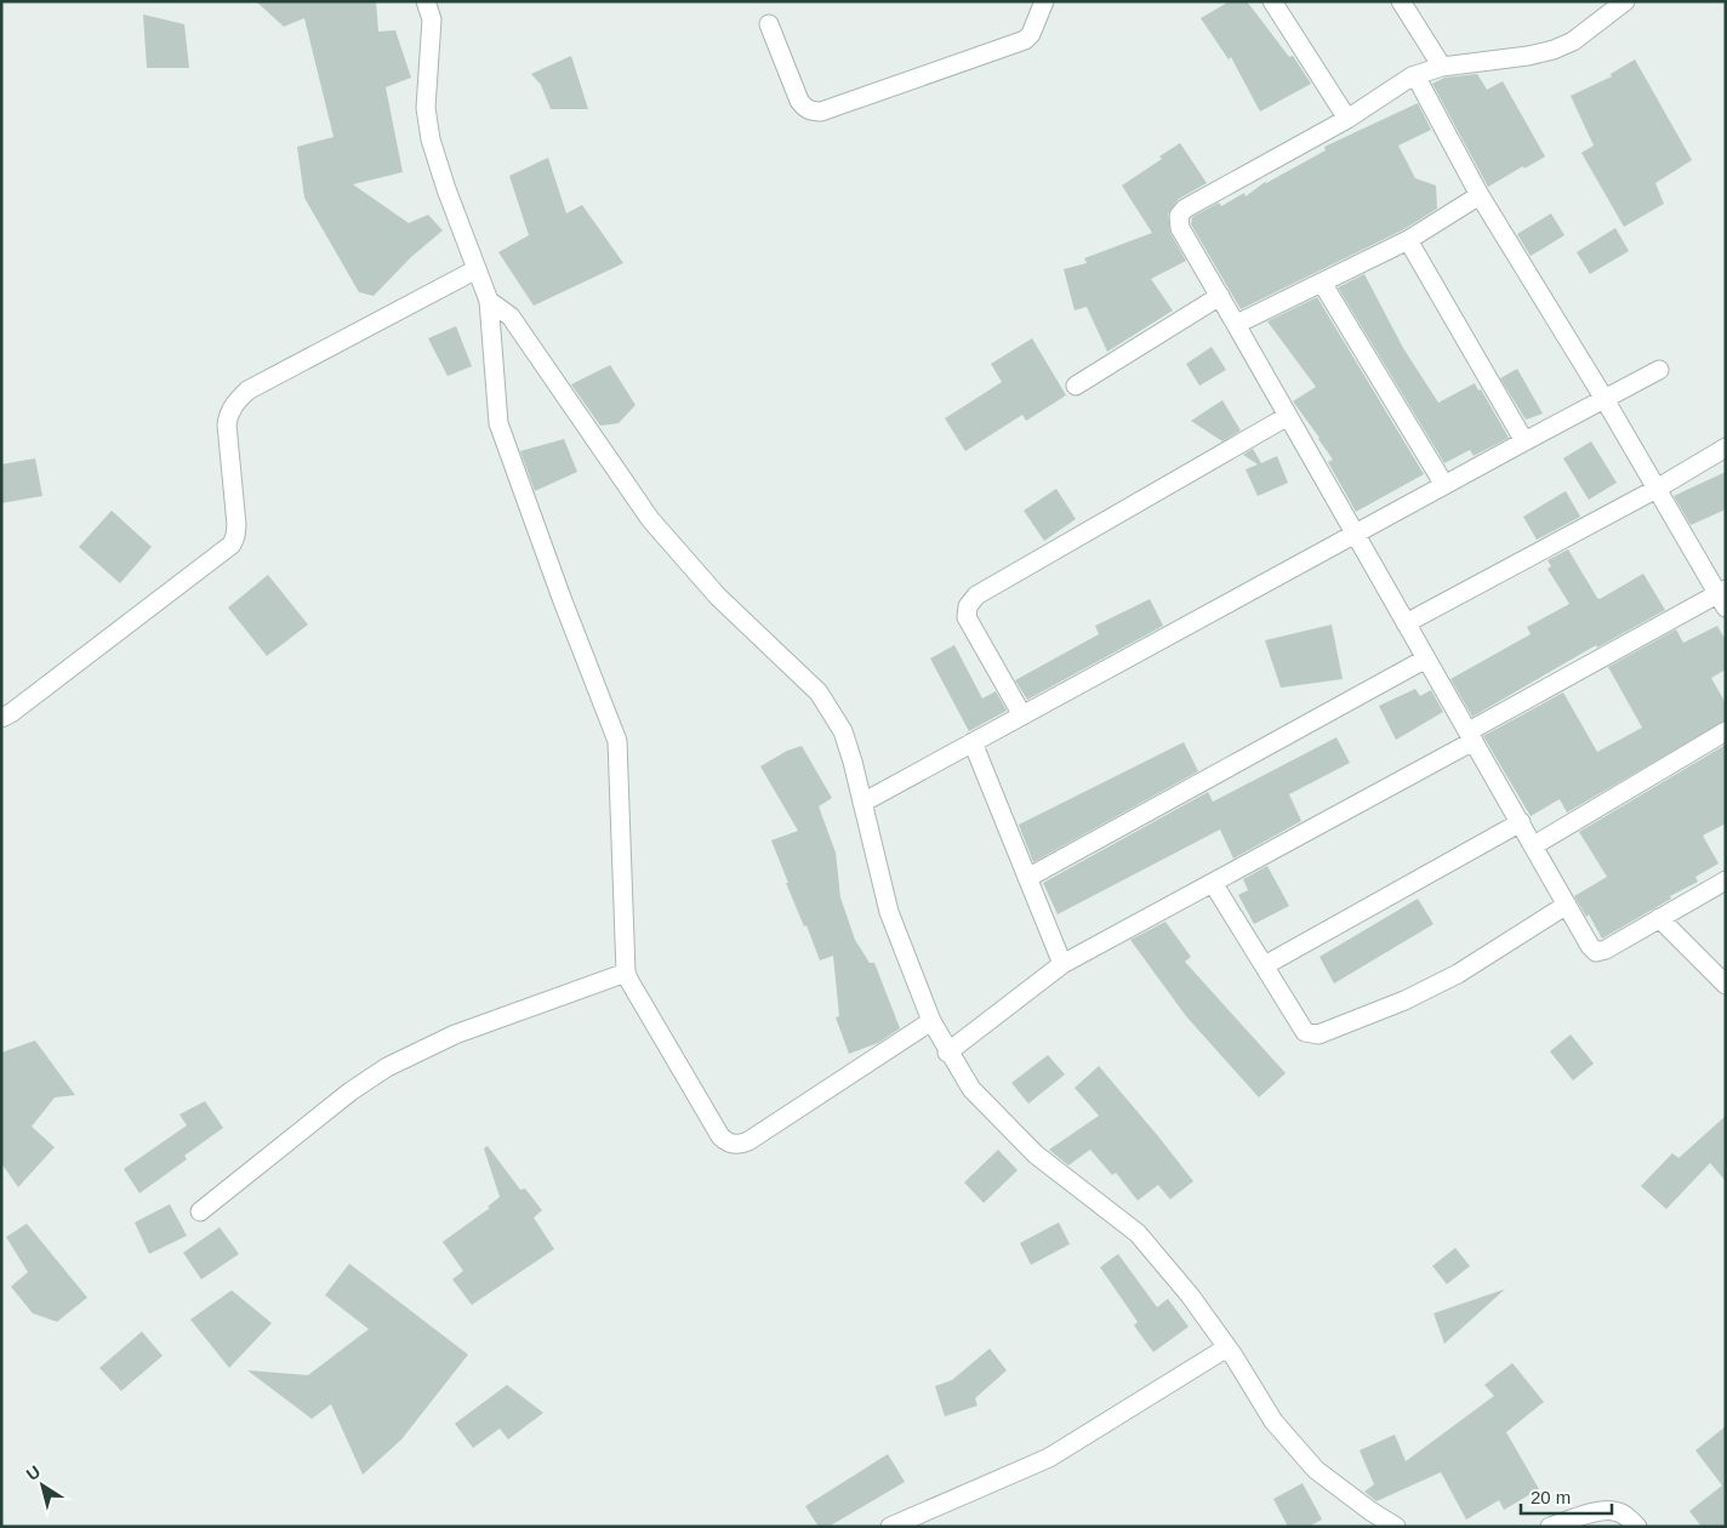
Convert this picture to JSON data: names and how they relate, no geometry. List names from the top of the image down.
{
  "scale_bar": "20 m",
  "north": "top left"
}
